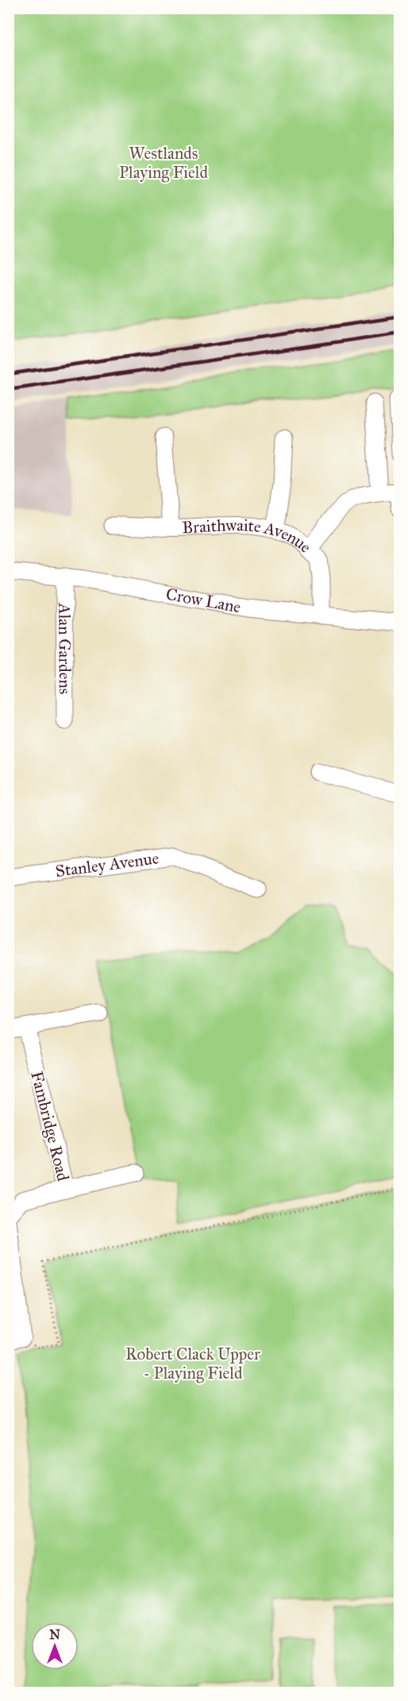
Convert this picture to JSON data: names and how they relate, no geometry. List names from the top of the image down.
{
  "streets": {
    "street": [
      "Braithwaite Avenue",
      "Crow Lane",
      "Alan Gardens",
      "Stanley Avenue",
      "Fambridge Road"
    ]
  },
  "crossings": [
    ["Braithwaite Avenue", "Crow Lane"],
    ["Crow Lane", "Alan Gardens"]
  ],
  "parks": ["Westlands Playing Field", "Robert Clack Upper - Playing Field"],
  "north": "top"
}
